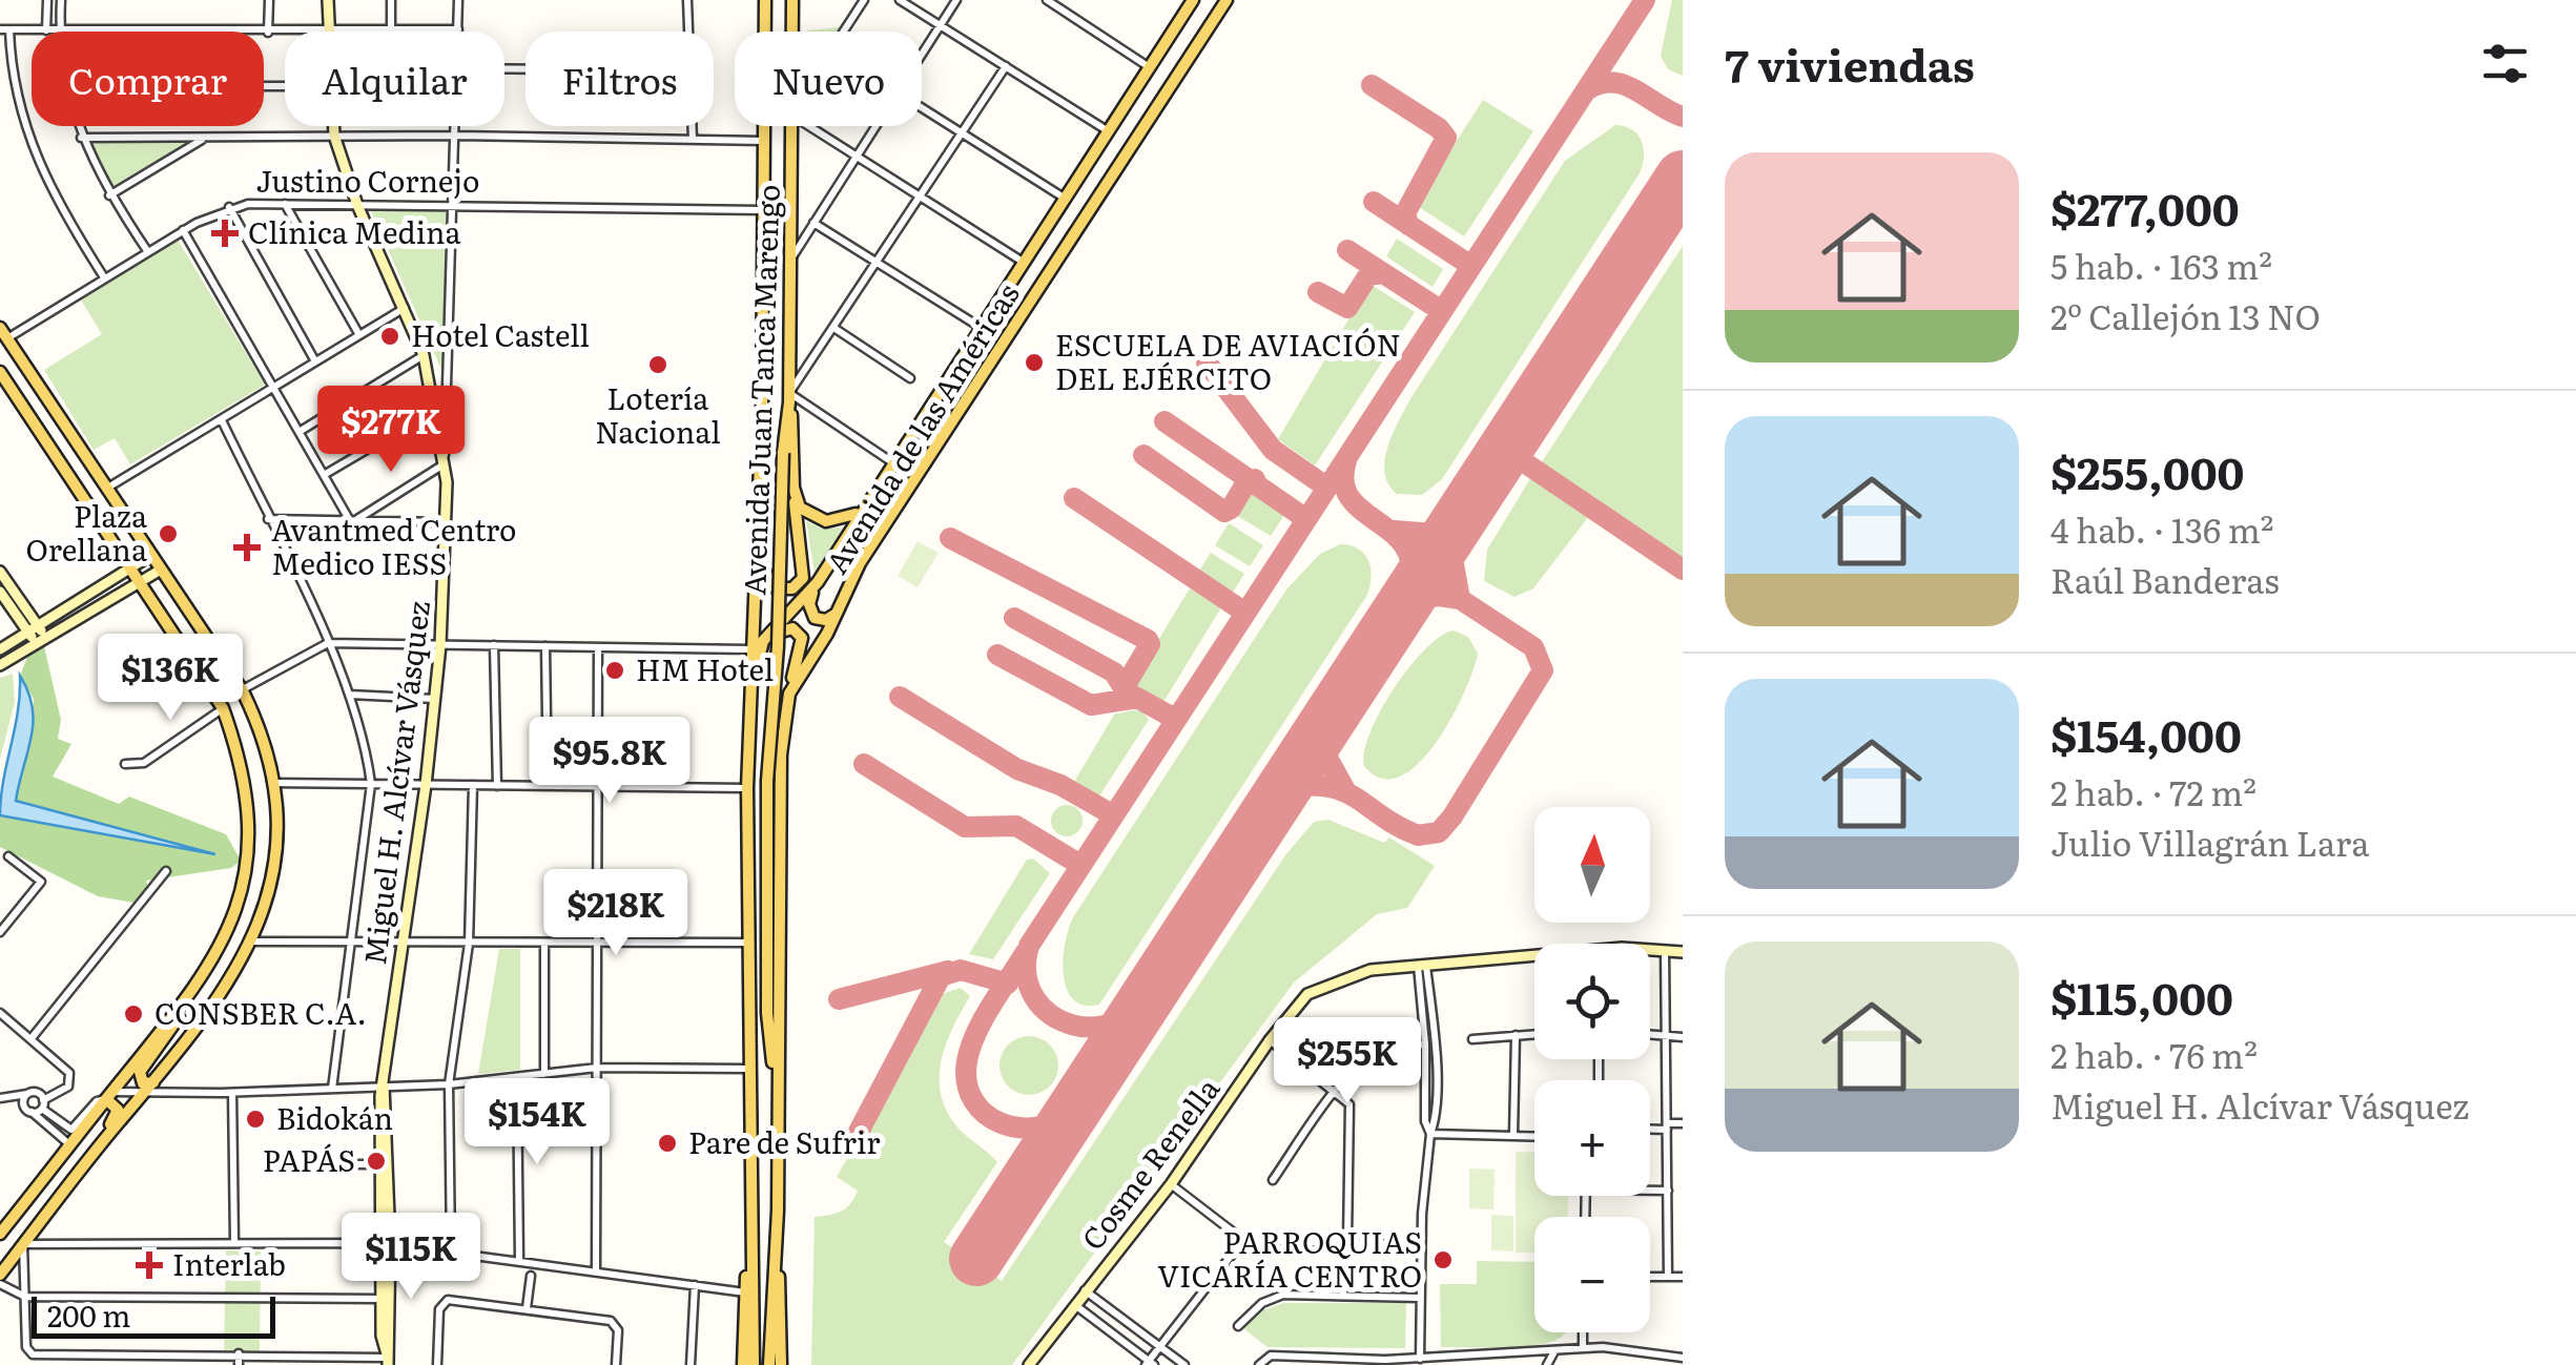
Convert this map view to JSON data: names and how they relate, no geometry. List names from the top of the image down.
{
  "streets": {
    "main road": ["Avenida Juan Tanca Marengo", "Avenida de las Américas"],
    "street": ["Justino Cornejo", "Miguel H. Alcívar Vásquez", "Cosme Renella"]
  },
  "crossings": [
    ["Justino Cornejo", "Avenida Juan Tanca Marengo"],
    ["Justino Cornejo", "Miguel H. Alcívar Vásquez"],
    ["Avenida Juan Tanca Marengo", "Avenida de las Américas"]
  ],
  "places": {
    "health": ["Clínica Medina", "Avantmed Centro Medico IESS", "Interlab"],
    "other": [
      "Hotel Castell",
      "ESCUELA DE AVIACIÓN DEL EJÉRCITO",
      "Lotería Nacional",
      "Plaza Orellana",
      "HM Hotel",
      "CONSBER C.A.",
      "Bidokán",
      "Pare de Sufrir",
      "PAPÁS",
      "PARROQUIAS VICARÍA CENTRO"
    ]
  },
  "scale_bar": "200 m",
  "north": "top",
  "page": {
    "heading": "7 viviendas",
    "chip": [
      "Comprar",
      "Alquilar",
      "Filtros",
      "Nuevo"
    ],
    "list": [
      {
        "name": "$277,000",
        "note": "5 hab. · 163 m² · 2º Callejón 13 NO"
      },
      {
        "name": "$255,000",
        "note": "4 hab. · 136 m² · Raúl Banderas"
      },
      {
        "name": "$154,000",
        "note": "2 hab. · 72 m² · Julio Villagrán Lara"
      },
      {
        "name": "$115,000",
        "note": "2 hab. · 76 m² · Miguel H. Alcívar Vásquez"
      }
    ],
    "price": [
      "$277K",
      "$136K",
      "$95.8K",
      "$218K",
      "$255K",
      "$154K",
      "$115K"
    ],
    "map_buttons": ["+", "−"],
    "scale": "200 m"
  }
}
